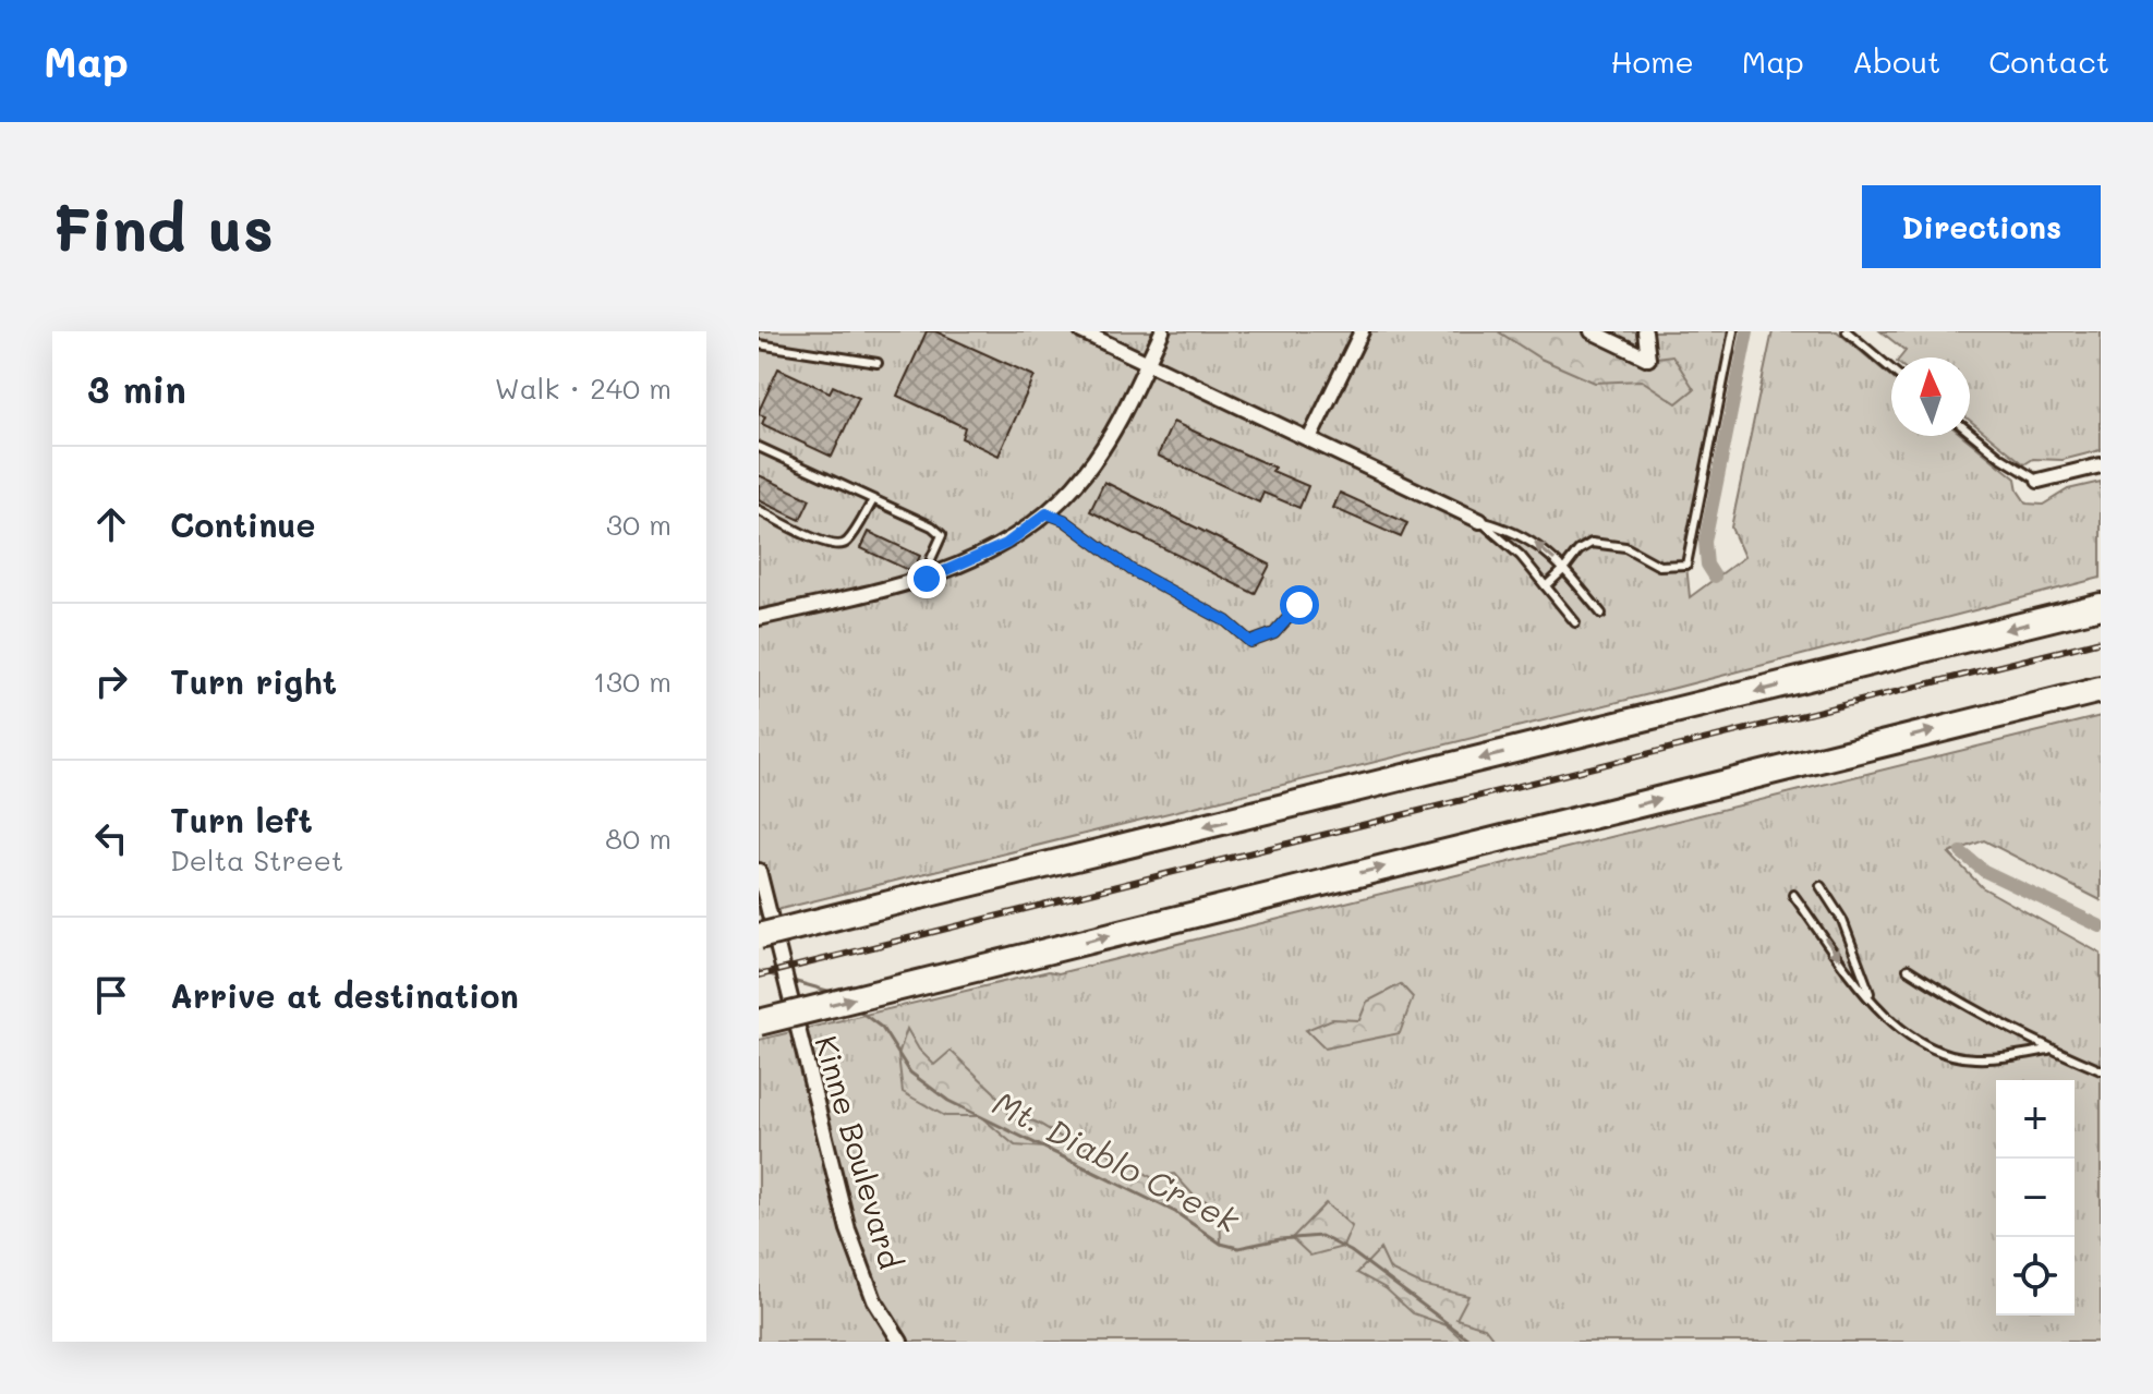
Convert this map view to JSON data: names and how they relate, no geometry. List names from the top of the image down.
{
  "streets": {
    "street": ["Kinne Boulevard"]
  },
  "water": ["Mt. Diablo Creek"],
  "north": "top",
  "page": {
    "header": "Map",
    "nav": [
      "Home",
      "Map",
      "About",
      "Contact"
    ],
    "buttons": "Directions",
    "title": "Find us",
    "heading": ["3 min", "Walk · 240 m"],
    "list": [
      ["Continue", "30 m"],
      ["Turn right", "130 m"],
      ["Turn left", "Delta Street", "80 m"],
      "Arrive at destination"
    ],
    "map_buttons": ["+", "−"]
  }
}
